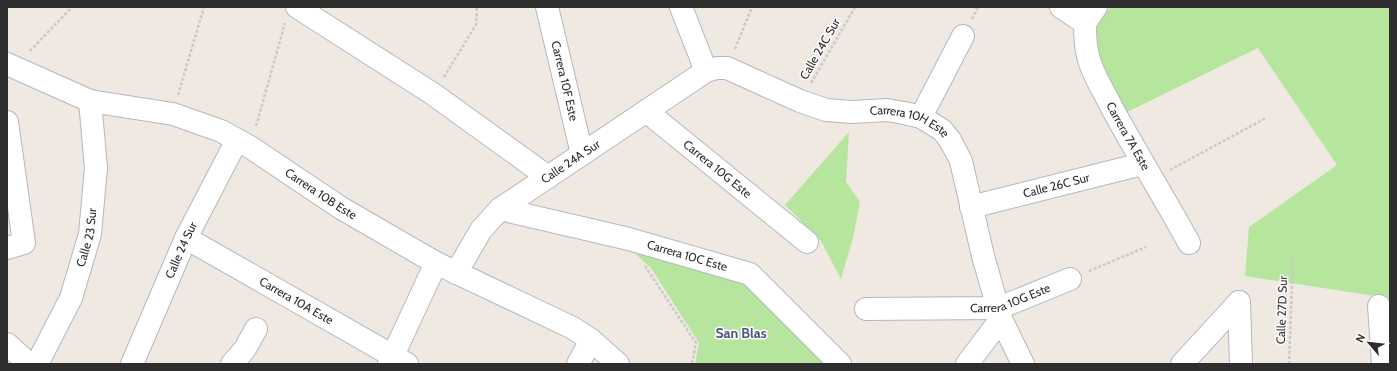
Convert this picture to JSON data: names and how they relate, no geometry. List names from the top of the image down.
{
  "streets": {
    "street": [
      "Carrera 10F Este",
      "Carrera 10H Este",
      "Carrera 7A Este",
      "Calle 24A Sur",
      "Carrera 10G Este",
      "Calle 26C Sur",
      "Carrera 10B Este",
      "Calle 23 Sur",
      "Calle 24 Sur",
      "Carrera 10C Este",
      "Carrera 10A Este"
    ],
    "path": ["Calle 24C Sur", "Calle 27D Sur"]
  },
  "crossings": [
    ["Calle 24C Sur", "Carrera 10H Este"],
    ["Carrera 10F Este", "Calle 24A Sur"],
    ["Carrera 10H Este", "Calle 24A Sur"],
    ["Carrera 10H Este", "Carrera 10G Este"],
    ["Carrera 10H Este", "Calle 26C Sur"],
    ["Carrera 7A Este", "Calle 26C Sur"],
    ["Calle 24A Sur", "Carrera 10G Este"],
    ["Calle 24A Sur", "Carrera 10B Este"],
    ["Calle 24A Sur", "Carrera 10C Este"],
    ["Carrera 10B Este", "Calle 23 Sur"],
    ["Carrera 10B Este", "Calle 24 Sur"],
    ["Calle 24 Sur", "Carrera 10A Este"]
  ],
  "districts": ["San Blas"],
  "north": "top left"
}
